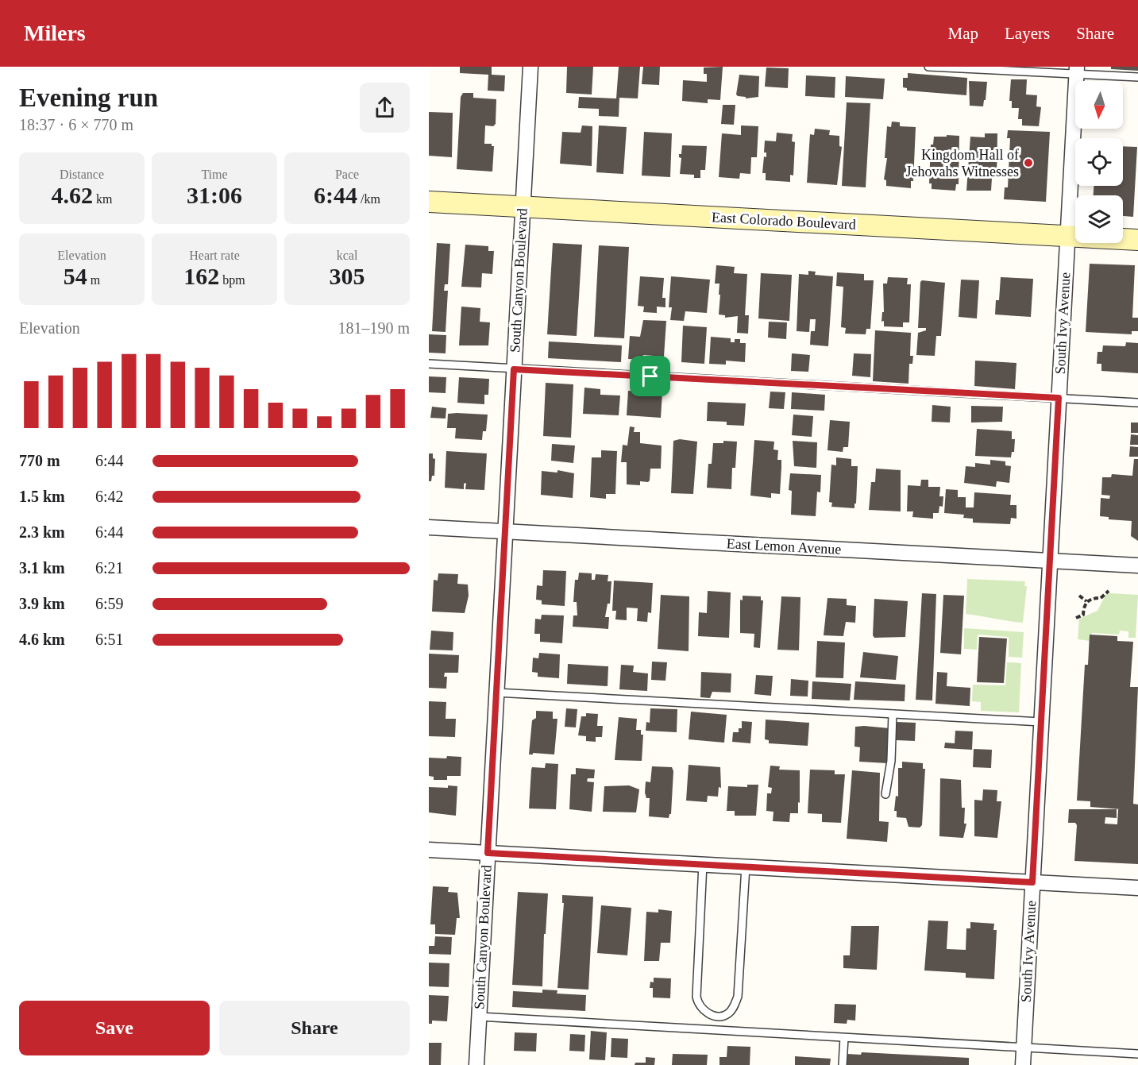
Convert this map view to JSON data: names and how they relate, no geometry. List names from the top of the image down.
{
  "streets": {
    "street": [
      "East Colorado Boulevard",
      "South Canyon Boulevard",
      "South Ivy Avenue",
      "East Lemon Avenue"
    ]
  },
  "crossings": [
    ["East Colorado Boulevard", "South Canyon Boulevard"],
    ["East Colorado Boulevard", "South Ivy Avenue"],
    ["South Canyon Boulevard", "East Lemon Avenue"],
    ["South Ivy Avenue", "East Lemon Avenue"]
  ],
  "places": ["Kingdom Hall of Jehovahs Witnesses"],
  "north": "bottom",
  "page": {
    "header": "Milers",
    "nav": ["Map", "Layers", "Share"],
    "heading": ["Evening run", "18:37 · 6 × 770 m"],
    "stats": [
      ["Distance", "4.62 km"],
      ["Time", "31:06"],
      ["Pace", "6:44 /km"],
      ["Elevation", "54 m"],
      ["Heart rate", "162 bpm"],
      ["kcal", "305"]
    ],
    "chart": ["Elevation", "181–190 m"],
    "list": [
      {
        "name": "770 m",
        "note": "6:44"
      },
      {
        "name": "1.5 km",
        "note": "6:42"
      },
      {
        "name": "2.3 km",
        "note": "6:44"
      },
      {
        "name": "3.1 km",
        "note": "6:21"
      },
      {
        "name": "3.9 km",
        "note": "6:59"
      },
      {
        "name": "4.6 km",
        "note": "6:51"
      }
    ],
    "buttons": ["Save", "Share"]
  }
}
